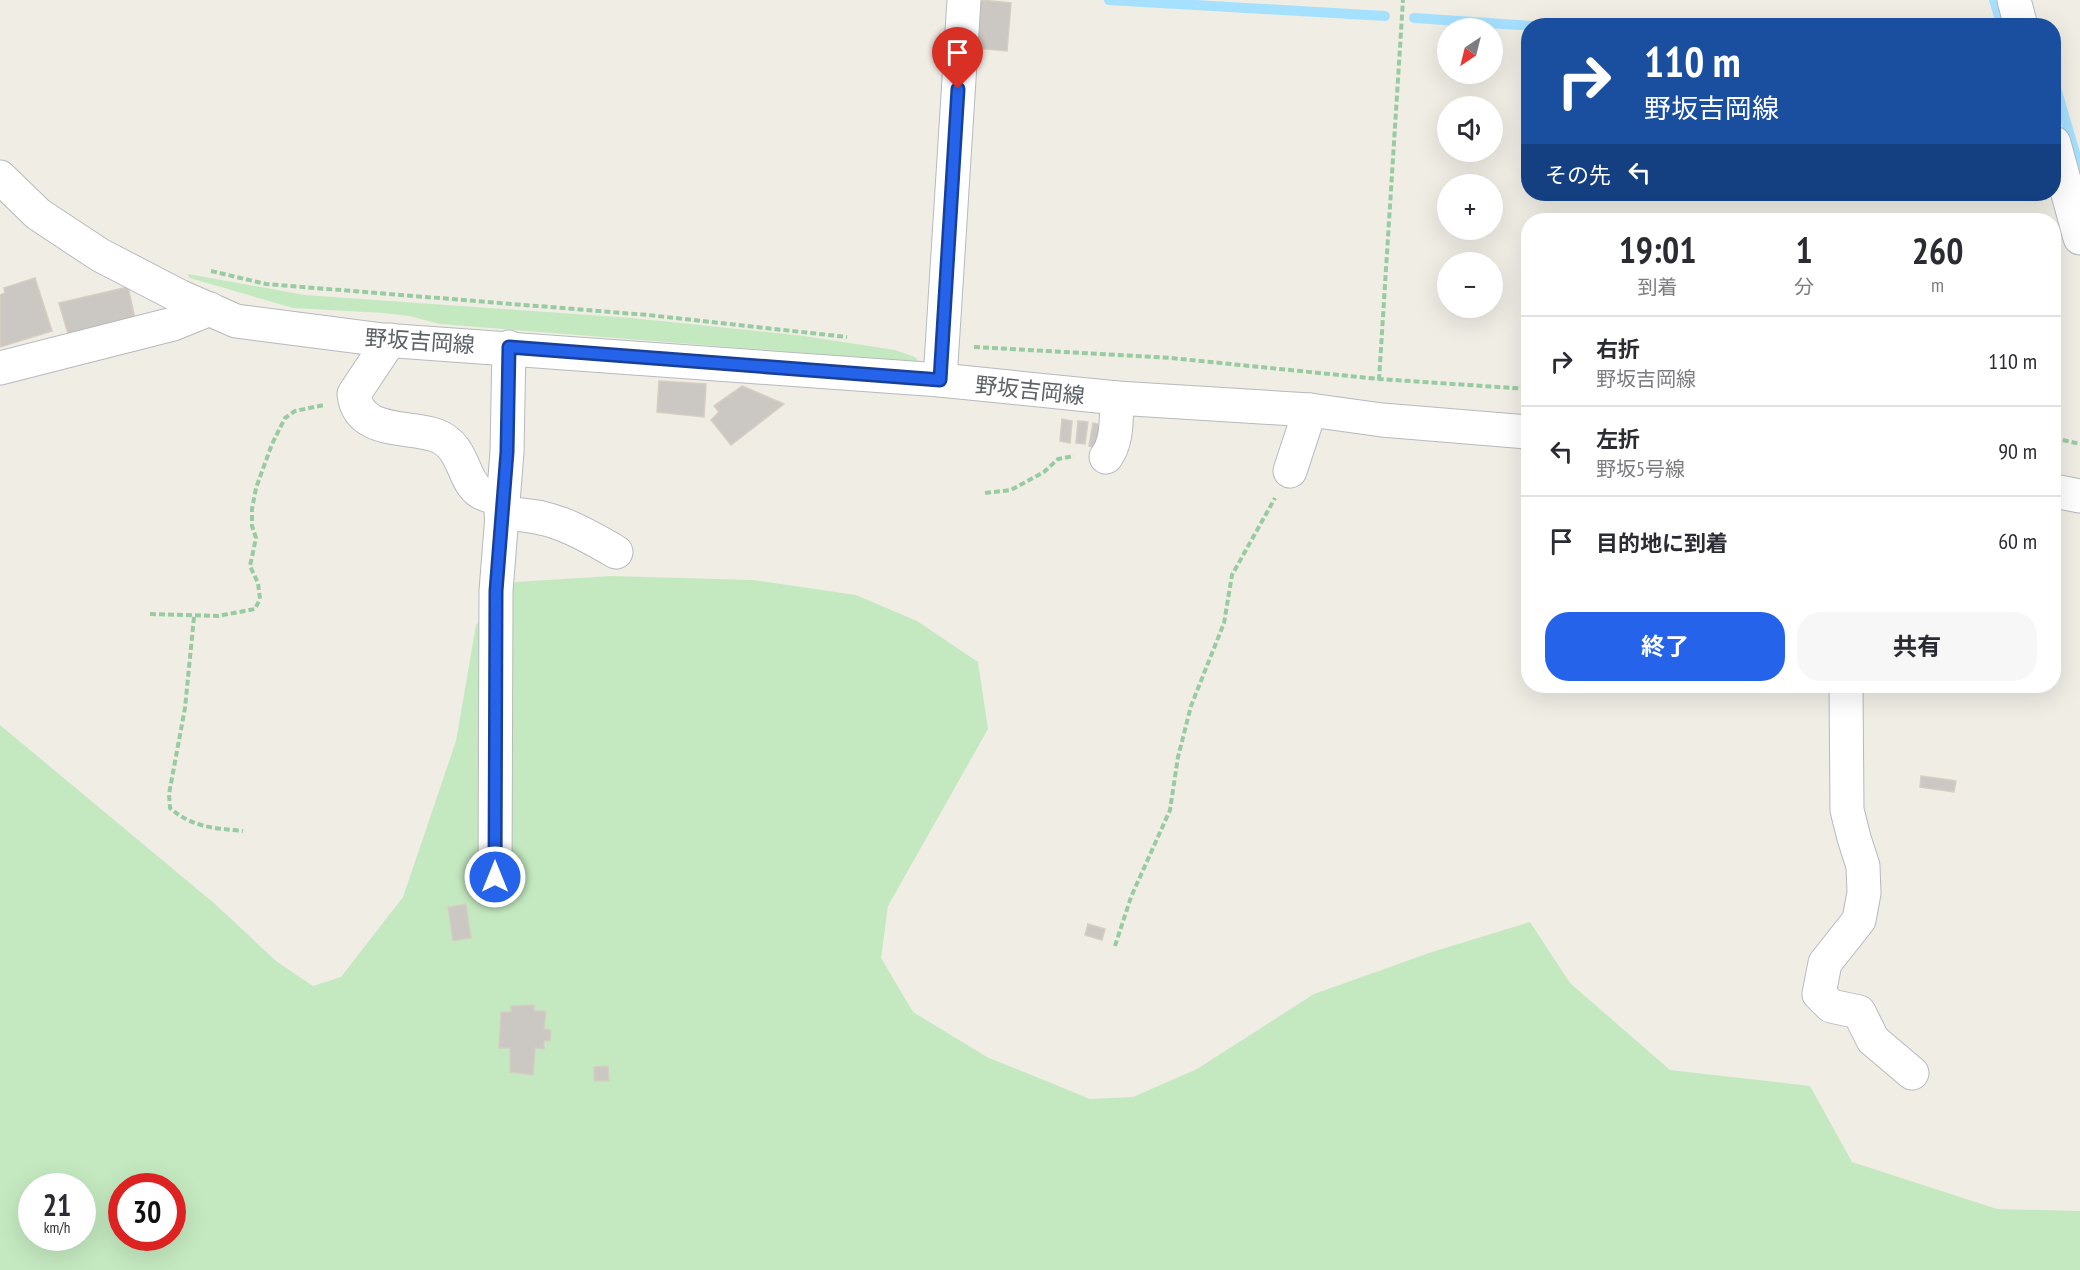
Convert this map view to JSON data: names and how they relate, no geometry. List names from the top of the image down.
{
  "streets": {
    "street": ["野坂吉岡線"]
  },
  "north": "bottom left",
  "page": {
    "map_buttons": ["+", "−"],
    "turn": ["110 m", "野坂吉岡線"],
    "then": "その先",
    "eta": [
      "19:01",
      "到着",
      "1",
      "分",
      "260",
      "m"
    ],
    "list": [
      {
        "name": "右折",
        "note": "野坂吉岡線",
        "value": "110 m"
      },
      {
        "name": "左折",
        "note": "野坂5号線",
        "value": "90 m"
      },
      {
        "name": "目的地に到着",
        "value": "60 m"
      }
    ],
    "buttons": ["終了", "共有"],
    "speed": "21 km/h",
    "limit": "30"
  }
}
